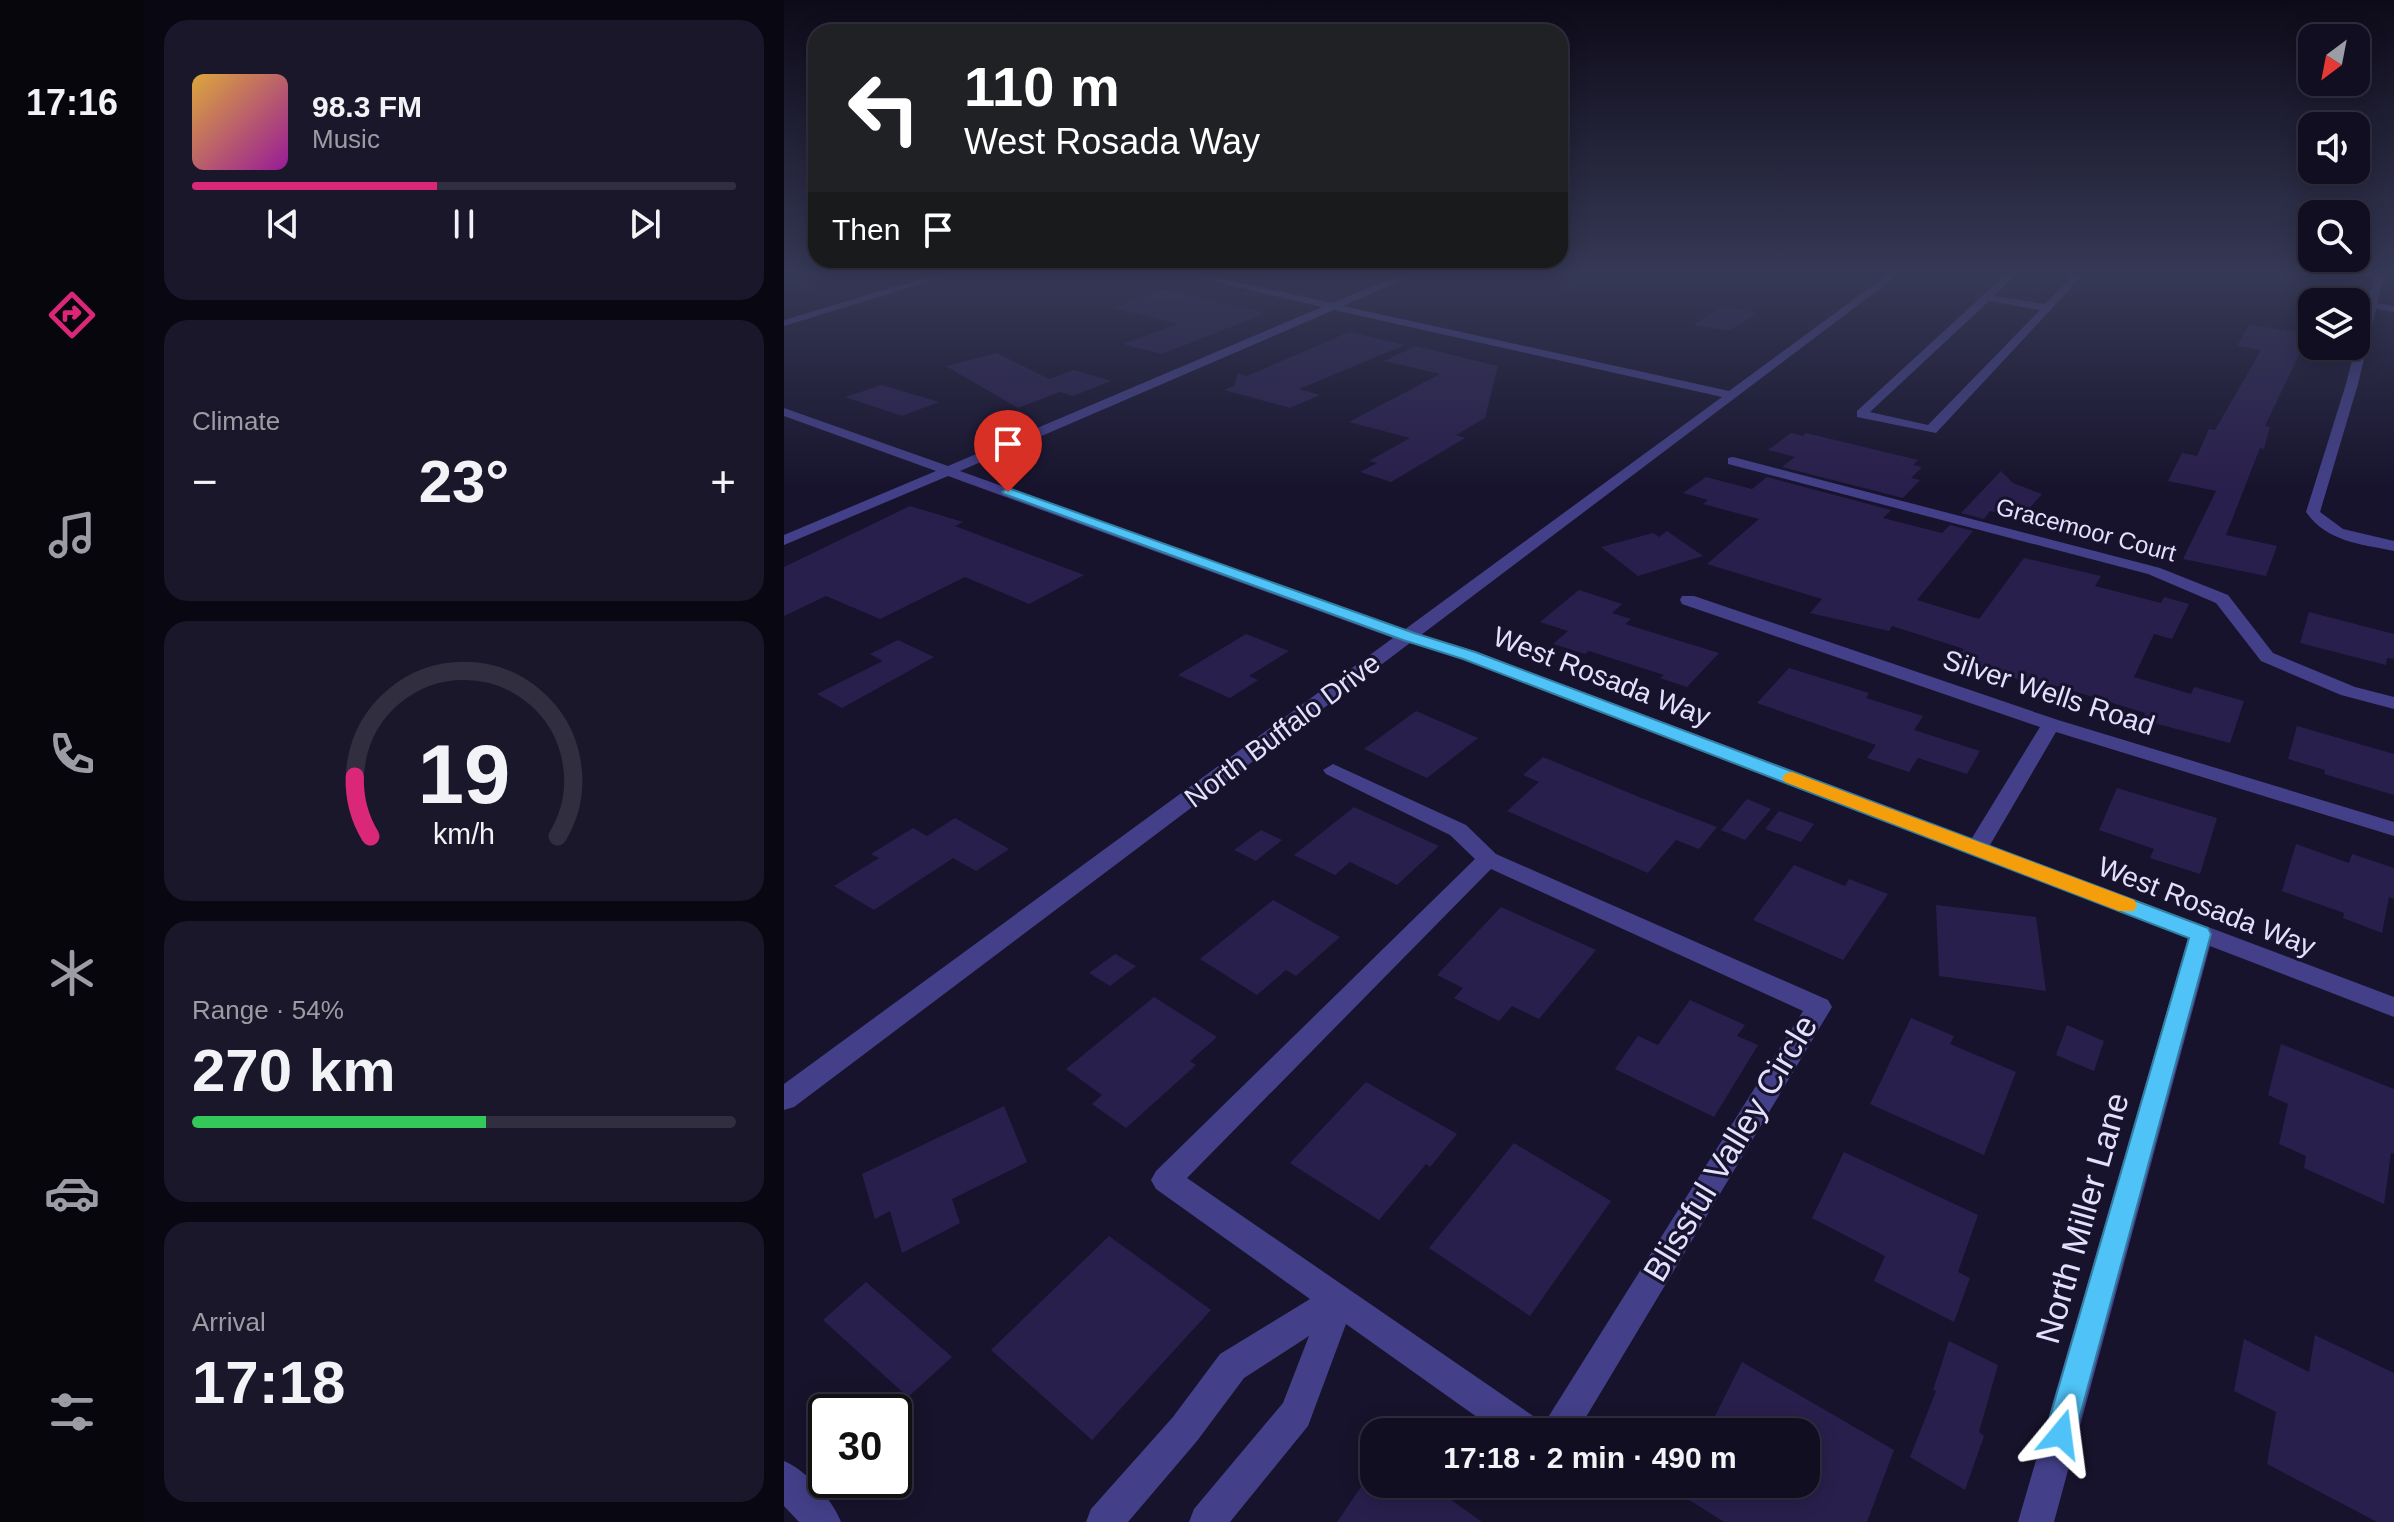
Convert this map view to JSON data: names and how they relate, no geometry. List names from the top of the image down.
{
  "streets": {
    "street": [
      "Gracemoor Court",
      "West Rosada Way",
      "Silver Wells Road",
      "North Buffalo Drive",
      "Blissful Valley Circle",
      "North Miller Lane"
    ]
  },
  "crossings": [
    ["West Rosada Way", "North Buffalo Drive"],
    ["West Rosada Way", "North Miller Lane"]
  ],
  "north": "bottom left",
  "page": {
    "tabs": "17:16",
    "turn": ["110 m", "West Rosada Way"],
    "song": ["98.3 FM", "Music"],
    "then": "Then",
    "tile": [
      "Climate",
      ["Range · 54%", "270 km"],
      ["Arrival", "17:18"]
    ],
    "heat": ["−", "23°", "+"],
    "limit": "30",
    "trip": "17:18 · 2 min · 490 m",
    "gauge": ["19", "km/h"]
  }
}
